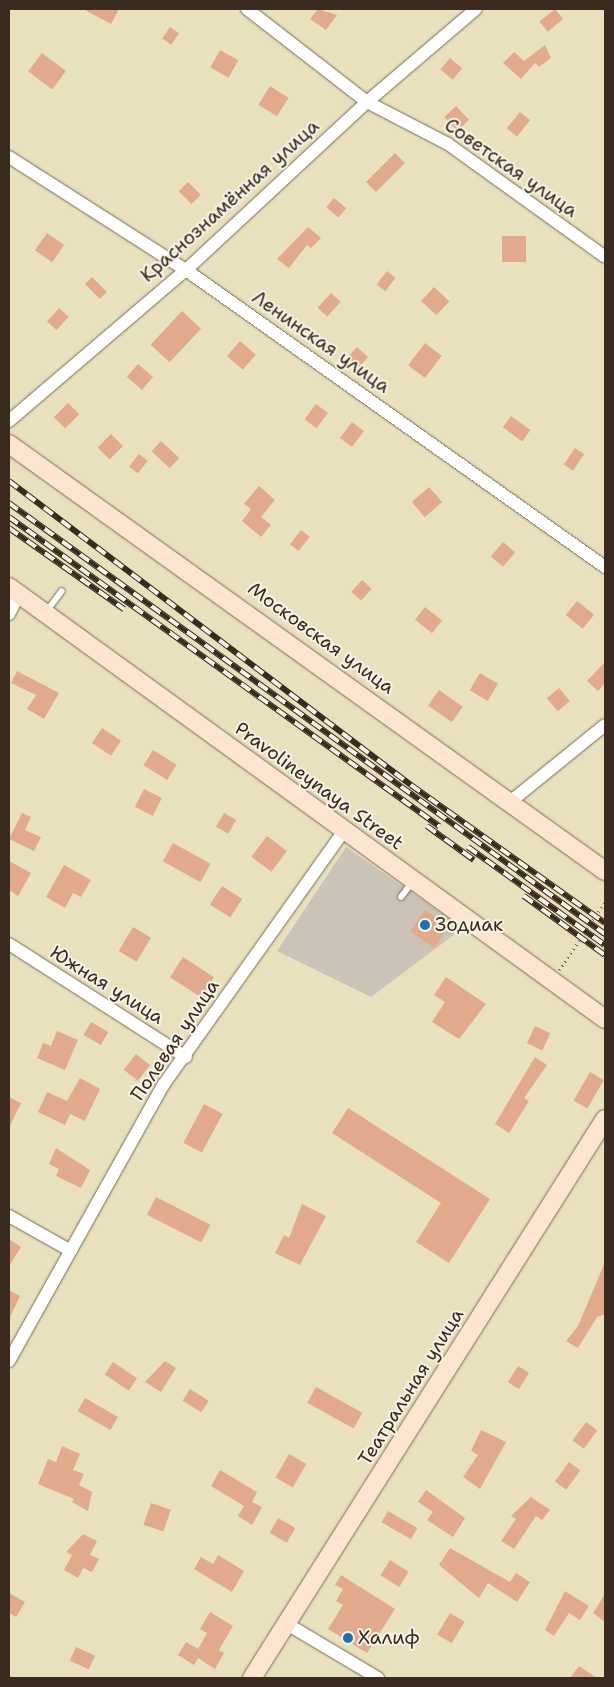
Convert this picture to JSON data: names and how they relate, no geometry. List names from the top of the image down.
{
  "streets": {
    "main road": ["Московская улица", "Pravolineynaya Street", "Театральная улица"],
    "street": [
      "Советская улица",
      "Краснознамённая улица",
      "Ленинская улица",
      "Южная улица",
      "Полевая улица"
    ]
  },
  "crossings": [
    ["Советская улица", "Краснознамённая улица"],
    ["Краснознамённая улица", "Ленинская улица"],
    ["Pravolineynaya Street", "Полевая улица"],
    ["Южная улица", "Полевая улица"]
  ],
  "places": ["Зодиак", "Халиф"]
}
